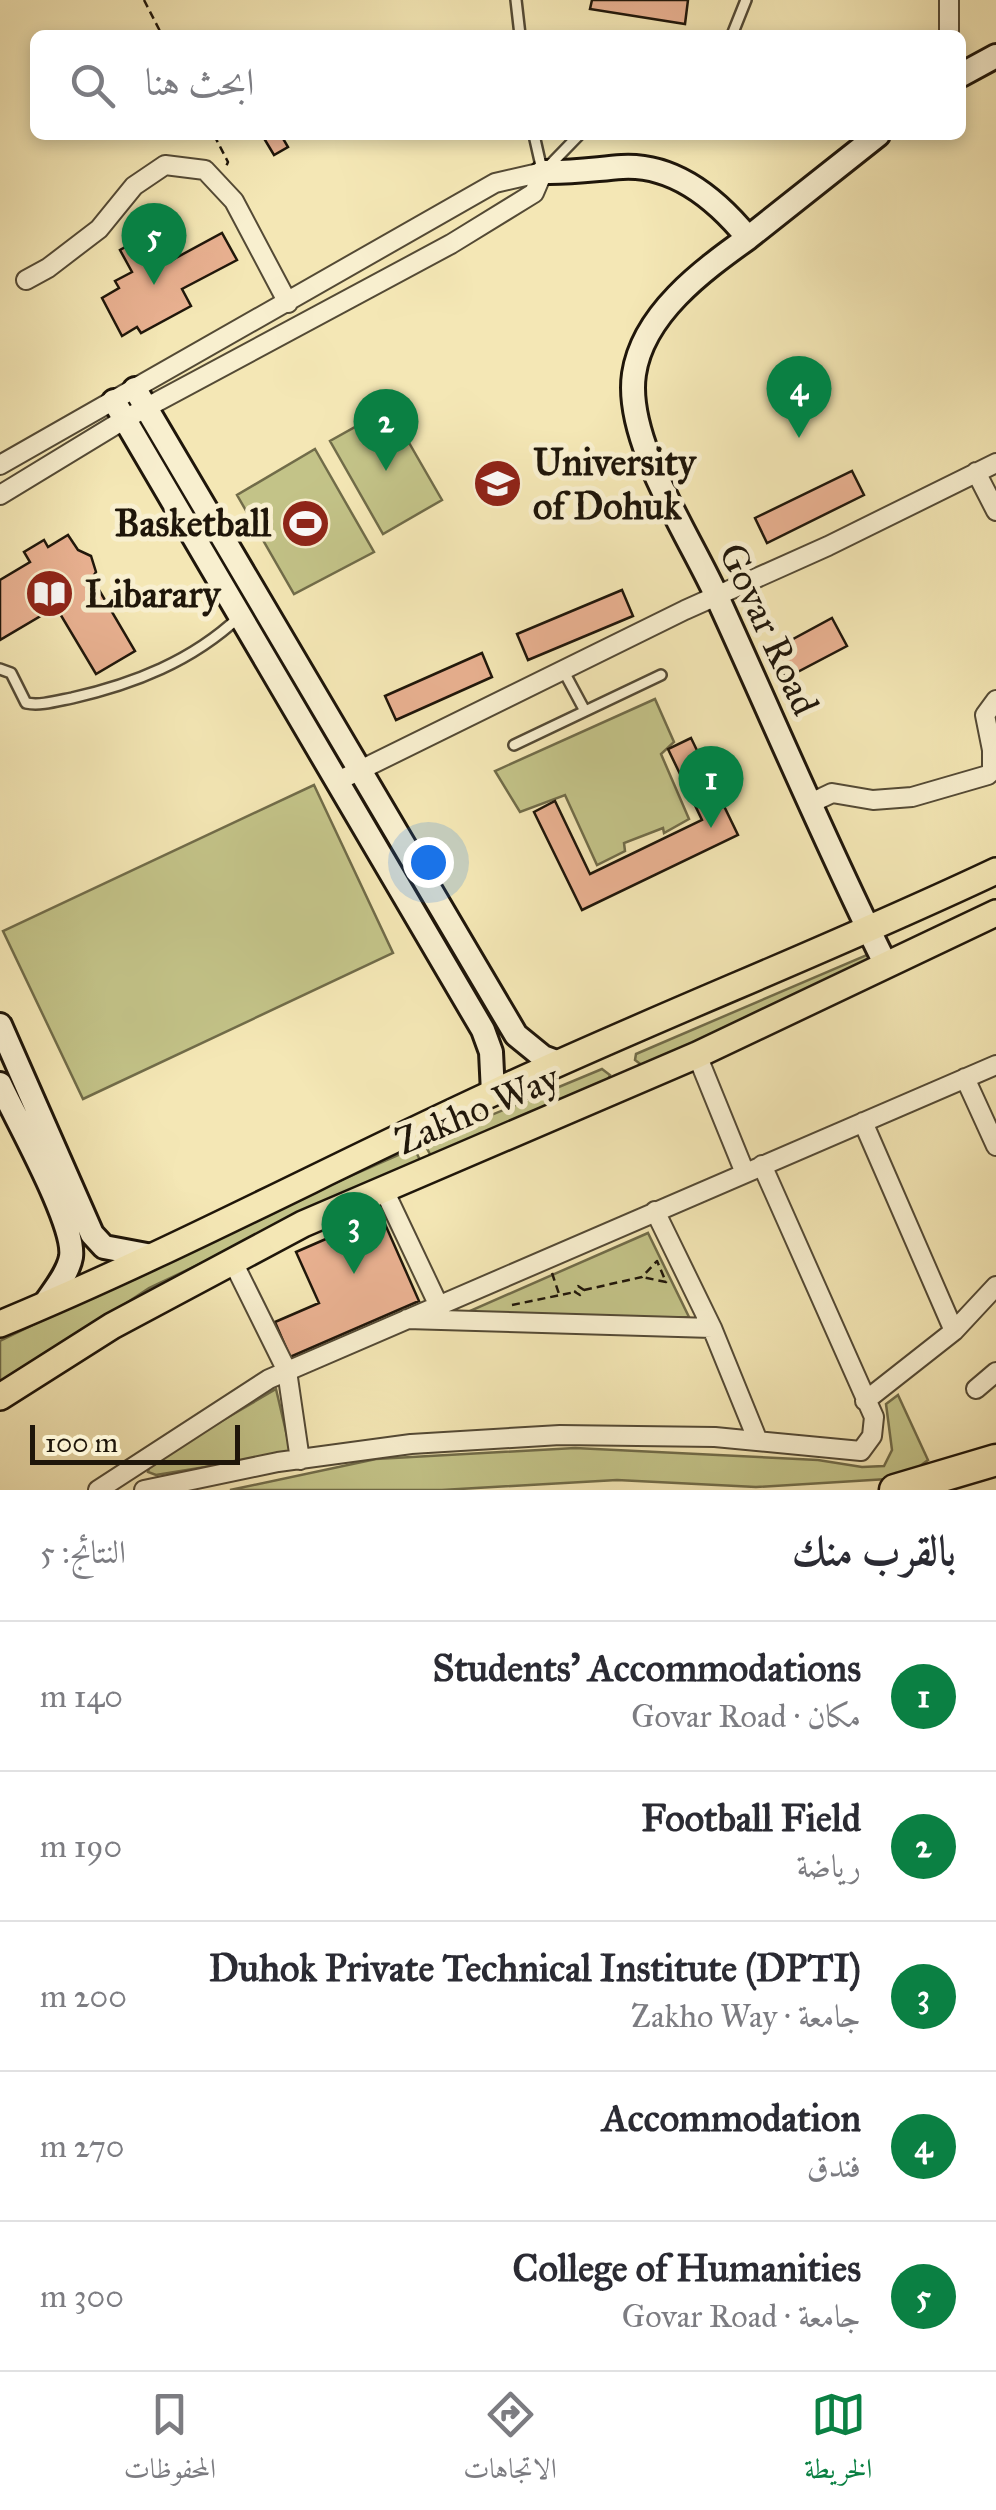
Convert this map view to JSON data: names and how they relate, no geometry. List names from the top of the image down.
{
  "streets": {
    "main road": ["Zakho Way"],
    "street": ["Govar Road"]
  },
  "crossings": [
    ["Govar Road", "Zakho Way"]
  ],
  "places": {
    "school or university": ["University of Dohuk"],
    "sports": ["Basketball"],
    "library": ["Libarary"]
  },
  "scale_bar": "100 m",
  "page": {
    "search": "ابحث هنا",
    "pins": [
      "5",
      "4",
      "2",
      "1",
      "3"
    ],
    "scale": "100 m",
    "heading": ["بالقرب منك", "النتائج: 5"],
    "list": [
      {
        "mark": "1",
        "name": "Students' Accommodations",
        "note": "مكان · Govar Road",
        "value": "140 m"
      },
      {
        "mark": "2",
        "name": "Football Field",
        "note": "رياضة",
        "value": "190 m"
      },
      {
        "mark": "3",
        "name": "Duhok Private Technical Institute (DPTI)",
        "note": "جامعة · Zakho Way",
        "value": "200 m"
      },
      {
        "mark": "4",
        "name": "Accommodation",
        "note": "فندق",
        "value": "270 m"
      },
      {
        "mark": "5",
        "name": "College of Humanities",
        "note": "جامعة · Govar Road",
        "value": "300 m"
      }
    ],
    "nav": ["الخريطة", "الاتجاهات", "المحفوظات"]
  }
}
